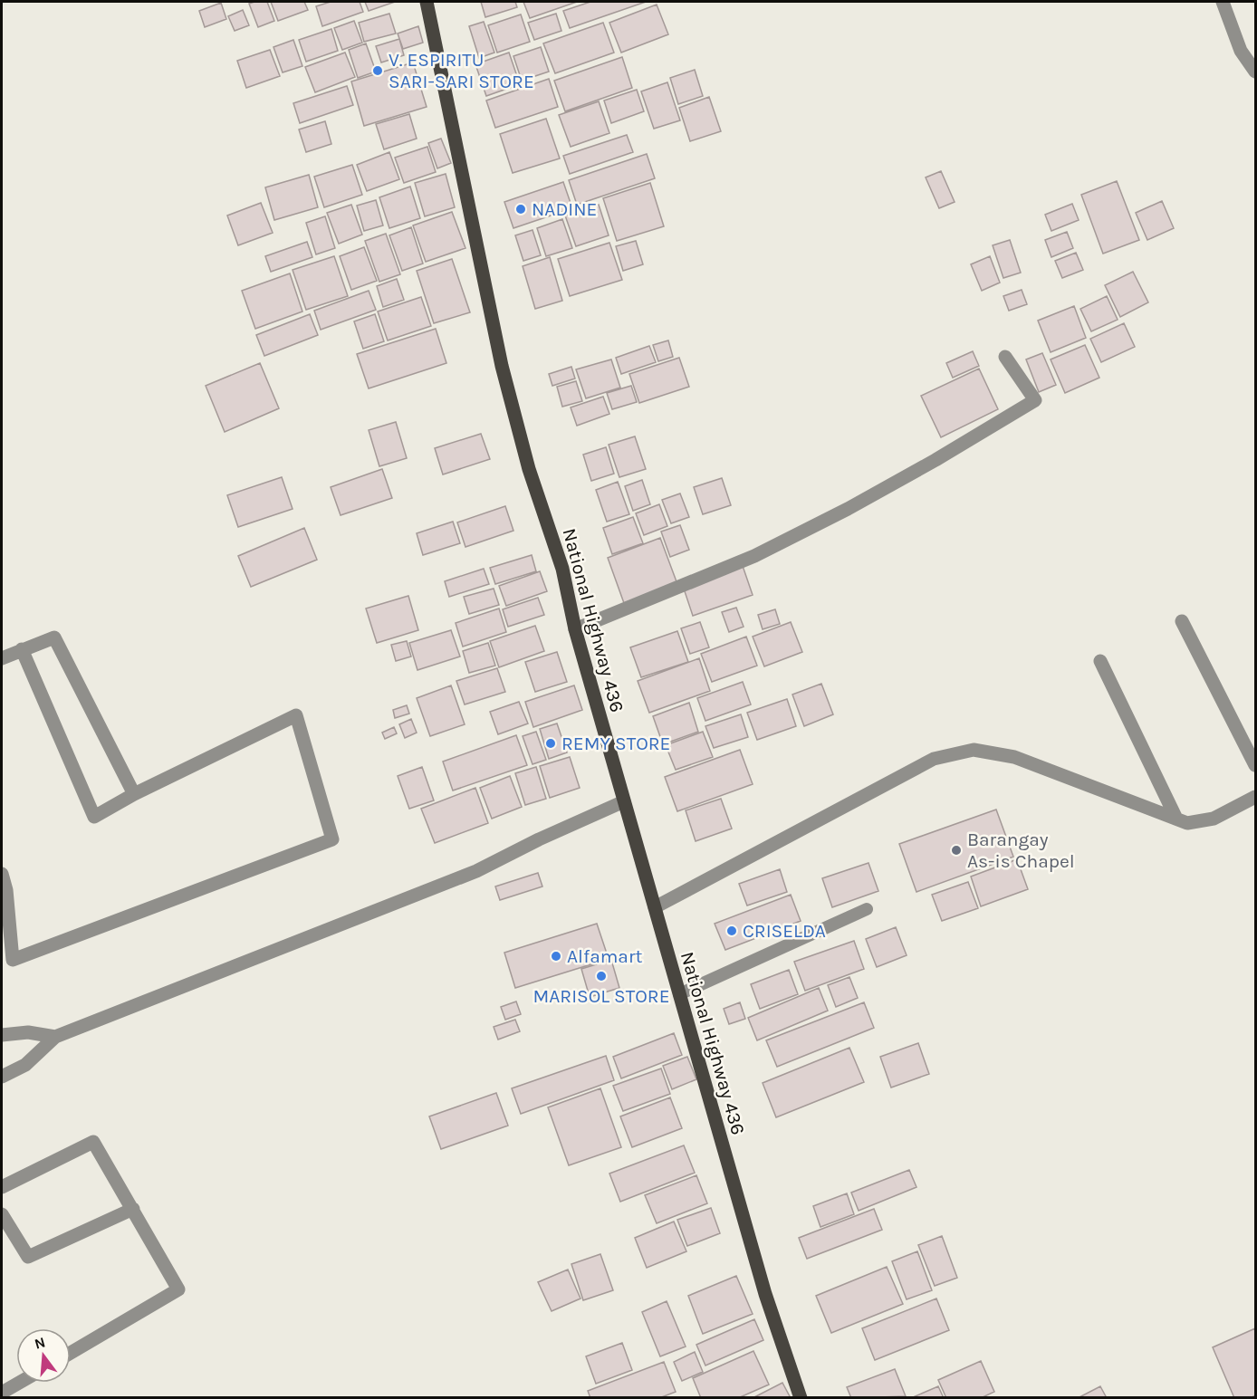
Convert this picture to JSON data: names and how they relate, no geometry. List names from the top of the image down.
{
  "streets": {
    "main road": ["National Highway 436"]
  },
  "places": [
    "V. ESPIRITU SARI-SARI STORE",
    "NADINE",
    "REMY STORE",
    "Barangay As-is Chapel",
    "CRISELDA",
    "Alfamart",
    "MARISOL STORE"
  ],
  "north": "top"
}
